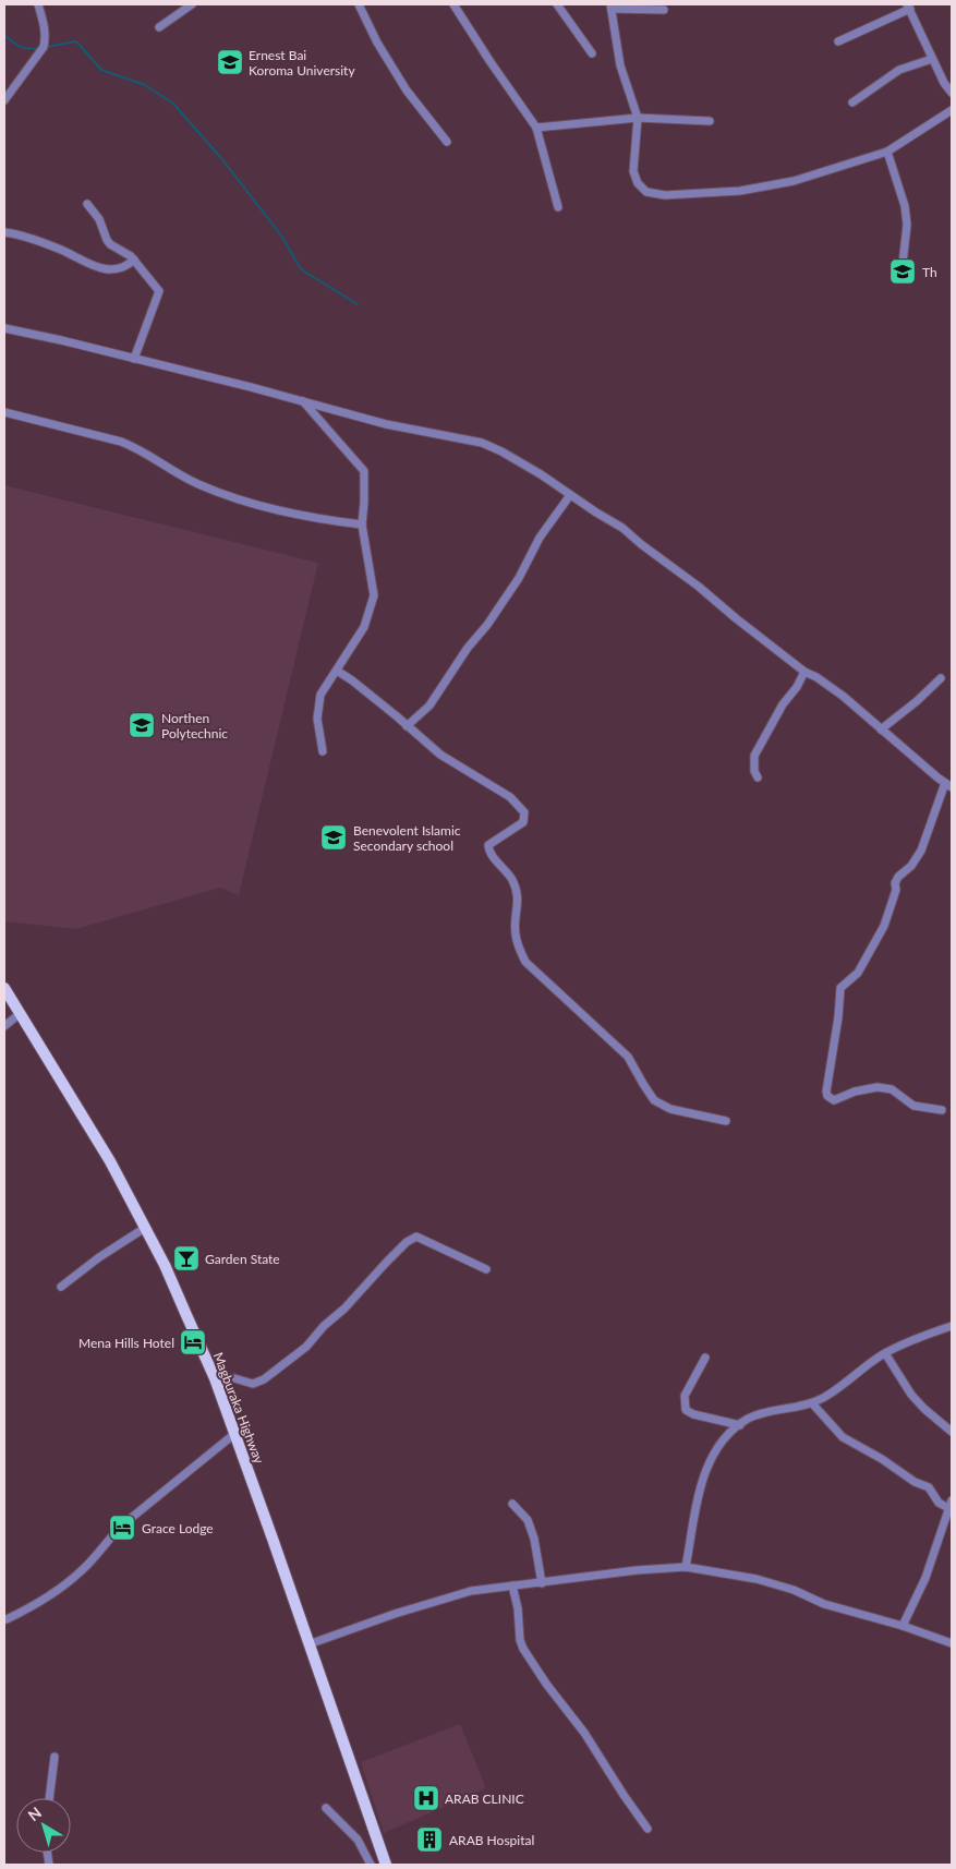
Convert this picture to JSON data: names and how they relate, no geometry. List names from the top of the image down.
{
  "streets": {
    "main road": ["Magburaka Highway"]
  },
  "places": {
    "school or university": [
      "Ernest Bai Koroma University",
      "Th",
      "Northen Polytechnic",
      "Benevolent Islamic Secondary school"
    ],
    "bar": ["Garden State"],
    "hotel": ["Mena Hills Hotel", "Grace Lodge"],
    "hospital": ["ARAB CLINIC"],
    "building": ["ARAB Hospital"]
  },
  "north": "top left"
}
